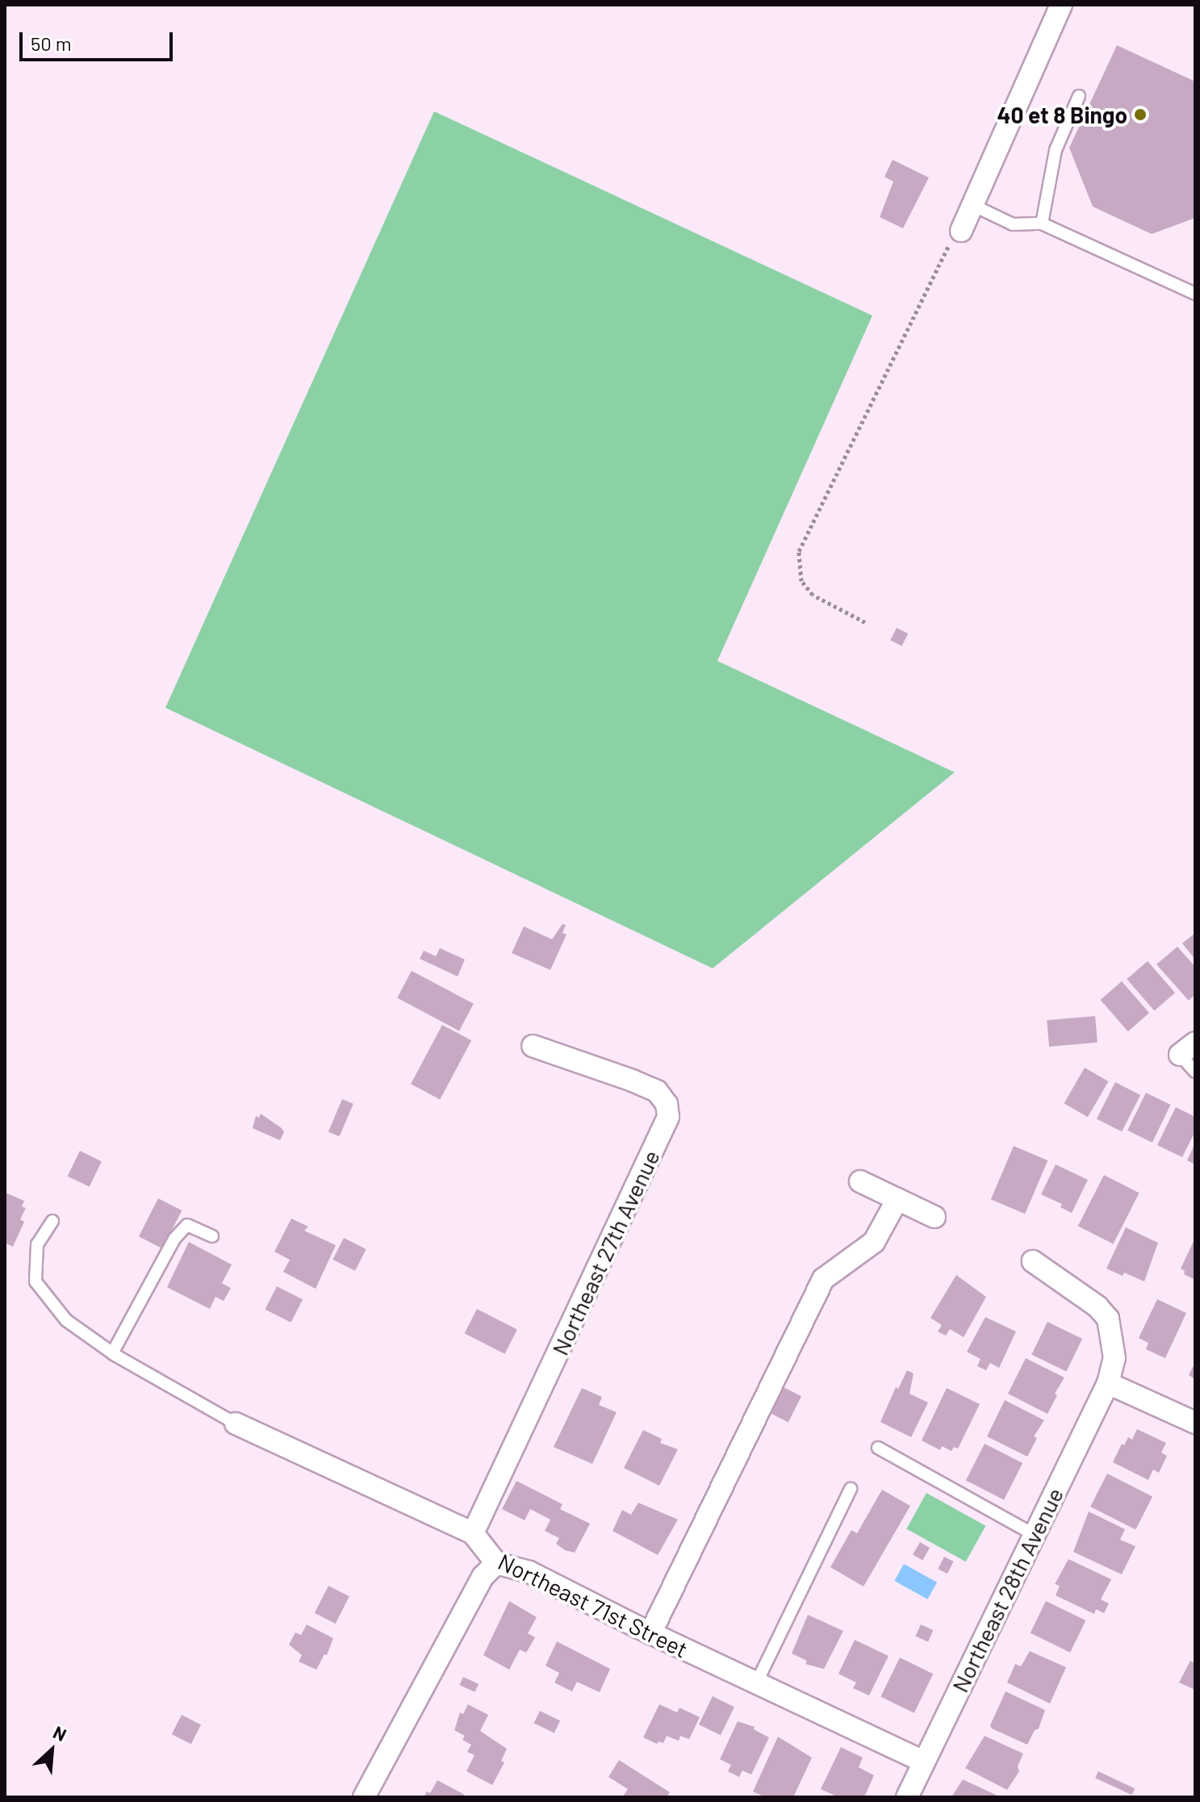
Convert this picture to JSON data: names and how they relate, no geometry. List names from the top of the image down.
{
  "streets": {
    "street": ["Northeast 27th Avenue", "Northeast 28th Avenue", "Northeast 71st Street"]
  },
  "crossings": [
    ["Northeast 27th Avenue", "Northeast 71st Street"],
    ["Northeast 28th Avenue", "Northeast 71st Street"]
  ],
  "places": ["40 et 8 Bingo"],
  "scale_bar": "50 m",
  "north": "top right"
}
